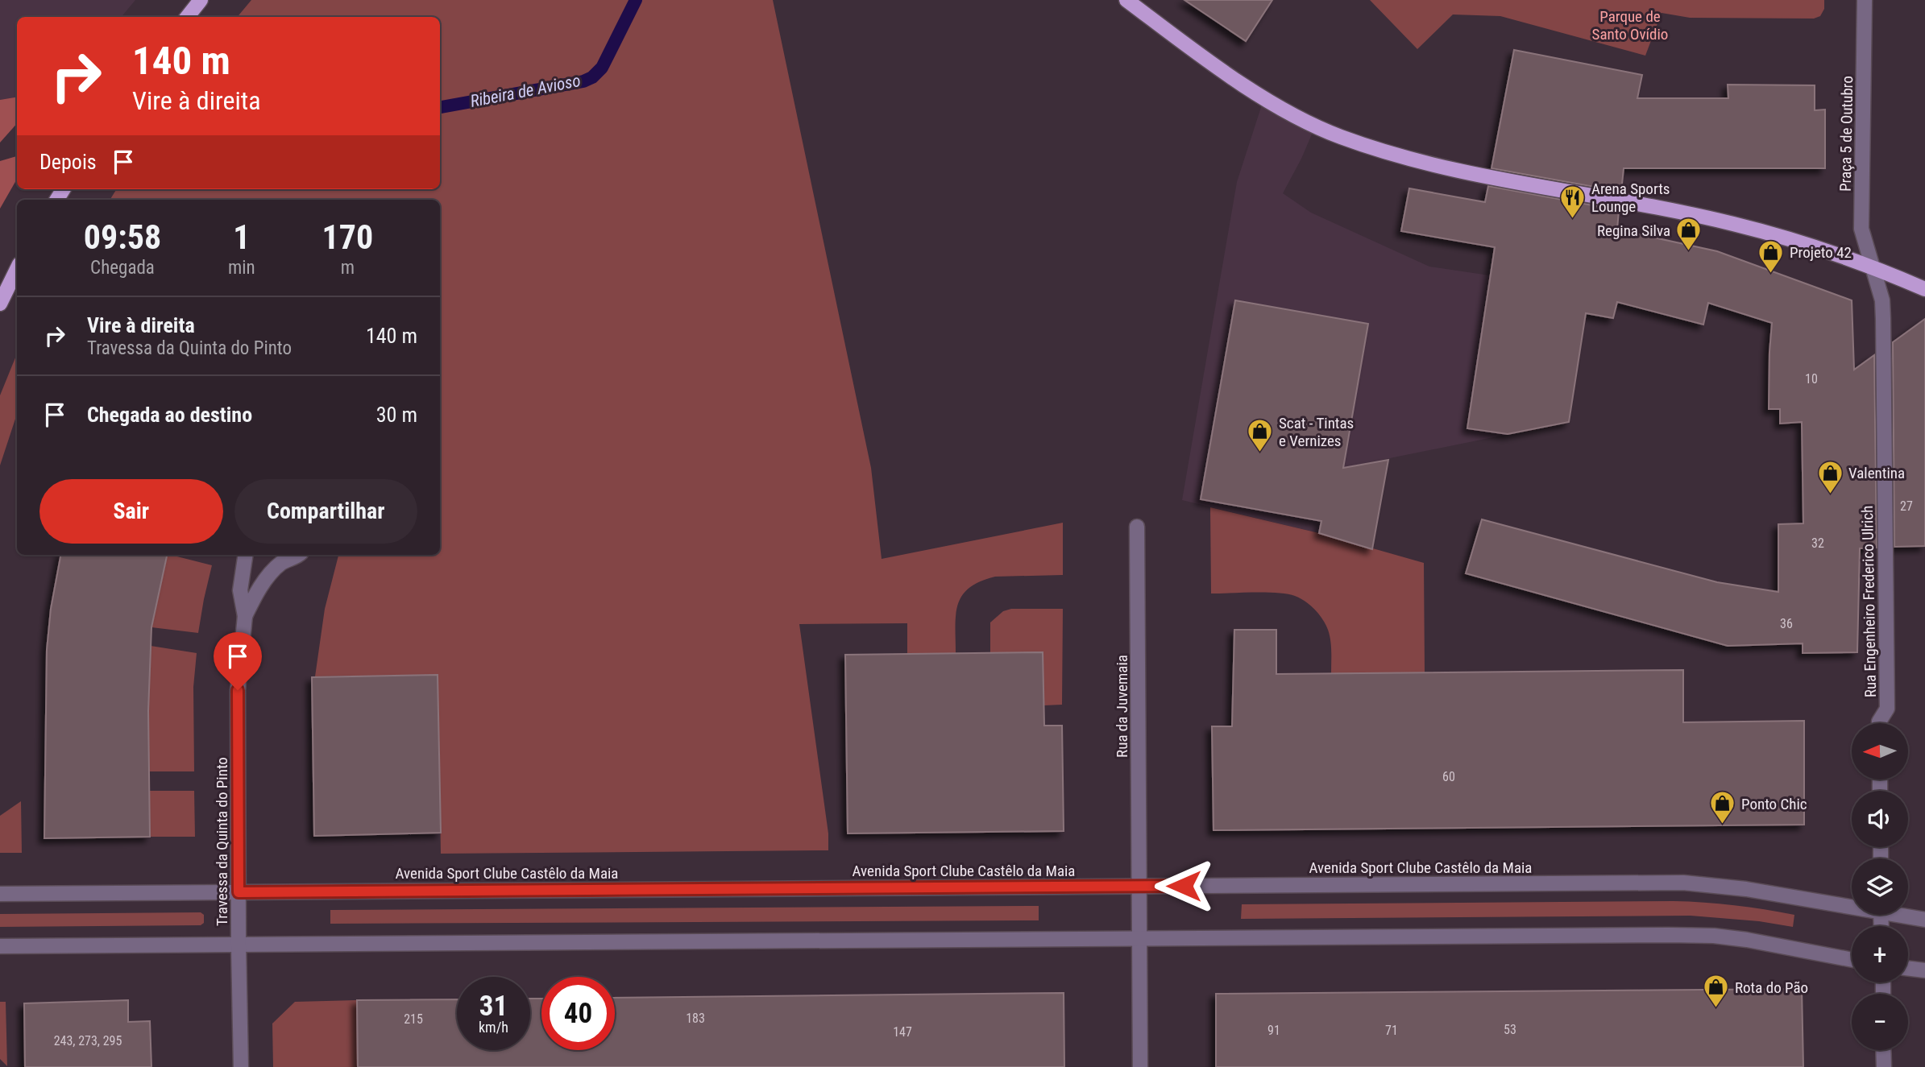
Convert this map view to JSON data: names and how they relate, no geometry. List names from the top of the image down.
{
  "streets": {
    "street": [
      "Praça 5 de Outubro",
      "Rua Engenheiro Frederico Ulrich",
      "Rua da Juvemaia",
      "Travessa da Quinta do Pinto",
      "Avenida Sport Clube Castêlo da Maia"
    ]
  },
  "crossings": [
    ["Praça 5 de Outubro", "Rua Engenheiro Frederico Ulrich"],
    ["Rua da Juvemaia", "Avenida Sport Clube Castêlo da Maia"],
    ["Travessa da Quinta do Pinto", "Avenida Sport Clube Castêlo da Maia"]
  ],
  "water": ["Ribeira de Avioso"],
  "parks": ["Parque de Santo Ovídio"],
  "places": {
    "restaurant": ["Arena Sports Lounge"],
    "shop": [
      "Regina Silva",
      "Projeto 42",
      "Scat - Tintas e Vernizes",
      "Valentina",
      "Ponto Chic",
      "Rota do Pão"
    ]
  },
  "house_numbers": [
    "10",
    "27",
    "32",
    "36",
    "60",
    "183",
    "215",
    "53",
    "91",
    "71",
    "147",
    "243, 273, 295"
  ],
  "north": "left",
  "page": {
    "turn": ["140 m", "Vire à direita"],
    "then": "Depois",
    "eta": [
      "09:58",
      "Chegada",
      "1",
      "min",
      "170",
      "m"
    ],
    "list": [
      {
        "name": "Vire à direita",
        "note": "Travessa da Quinta do Pinto",
        "value": "140 m"
      },
      {
        "name": "Chegada ao destino",
        "value": "30 m"
      }
    ],
    "buttons": ["Sair", "Compartilhar"],
    "map_buttons": ["+", "−"],
    "speed": "31 km/h",
    "limit": "40"
  }
}
